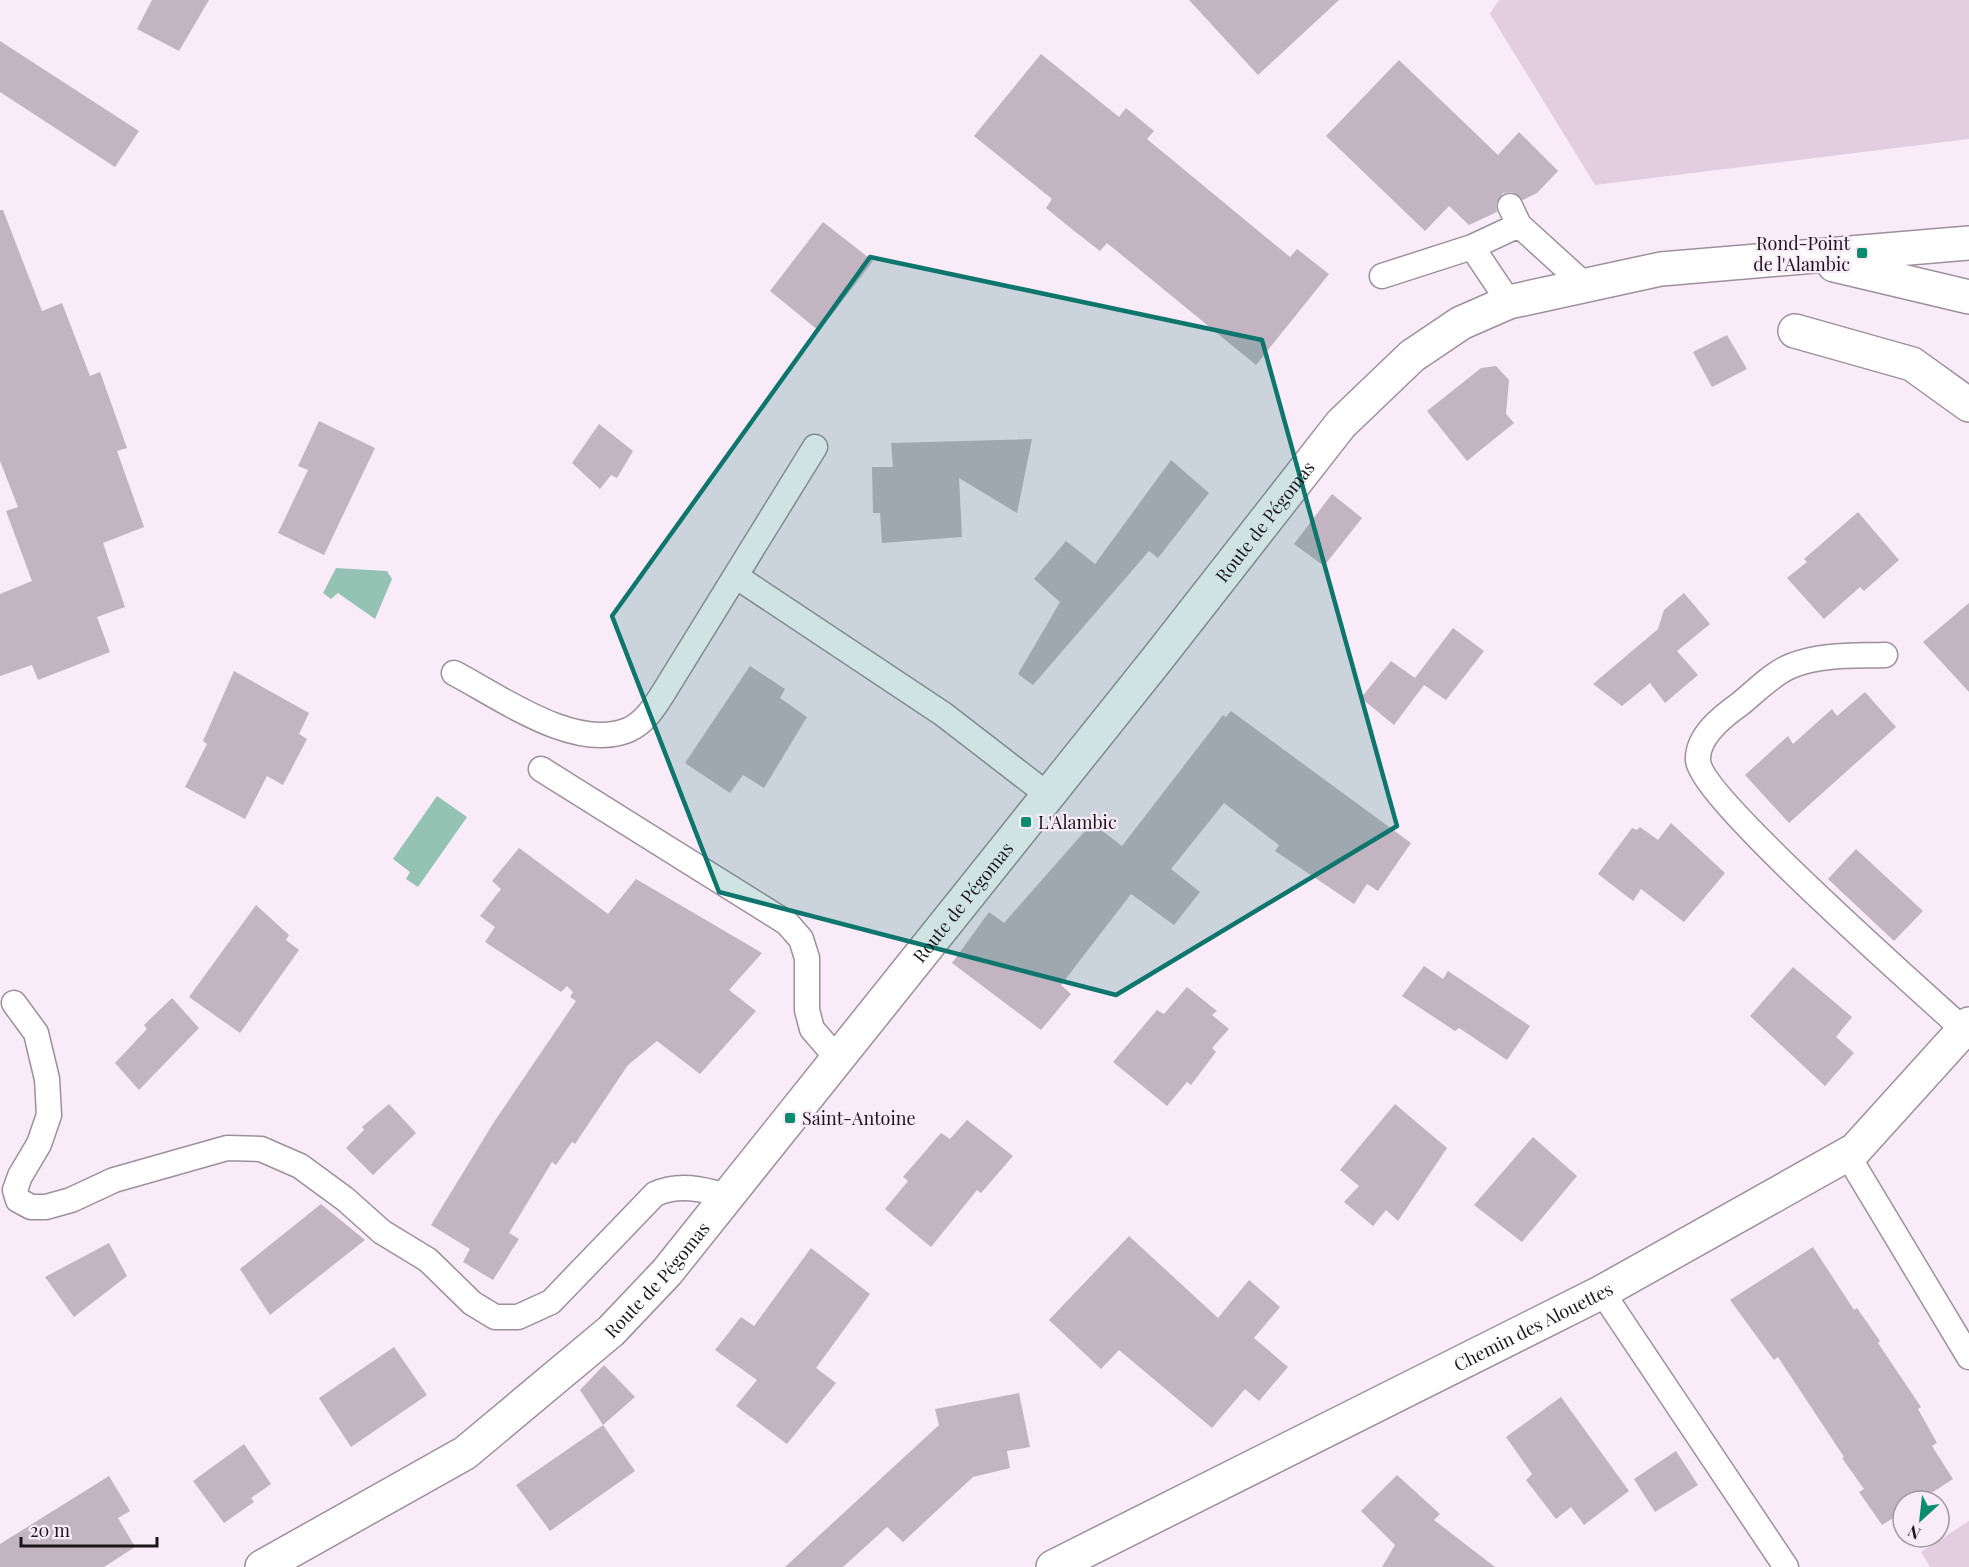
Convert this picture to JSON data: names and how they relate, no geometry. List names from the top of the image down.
{
  "streets": {
    "main road": ["Route de Pégomas", "Chemin des Alouettes"]
  },
  "places": {
    "transit": ["Rond-Point de l'Alambic", "L'Alambic", "Saint-Antoine"]
  },
  "scale_bar": "20 m",
  "north": "bottom left"
}
